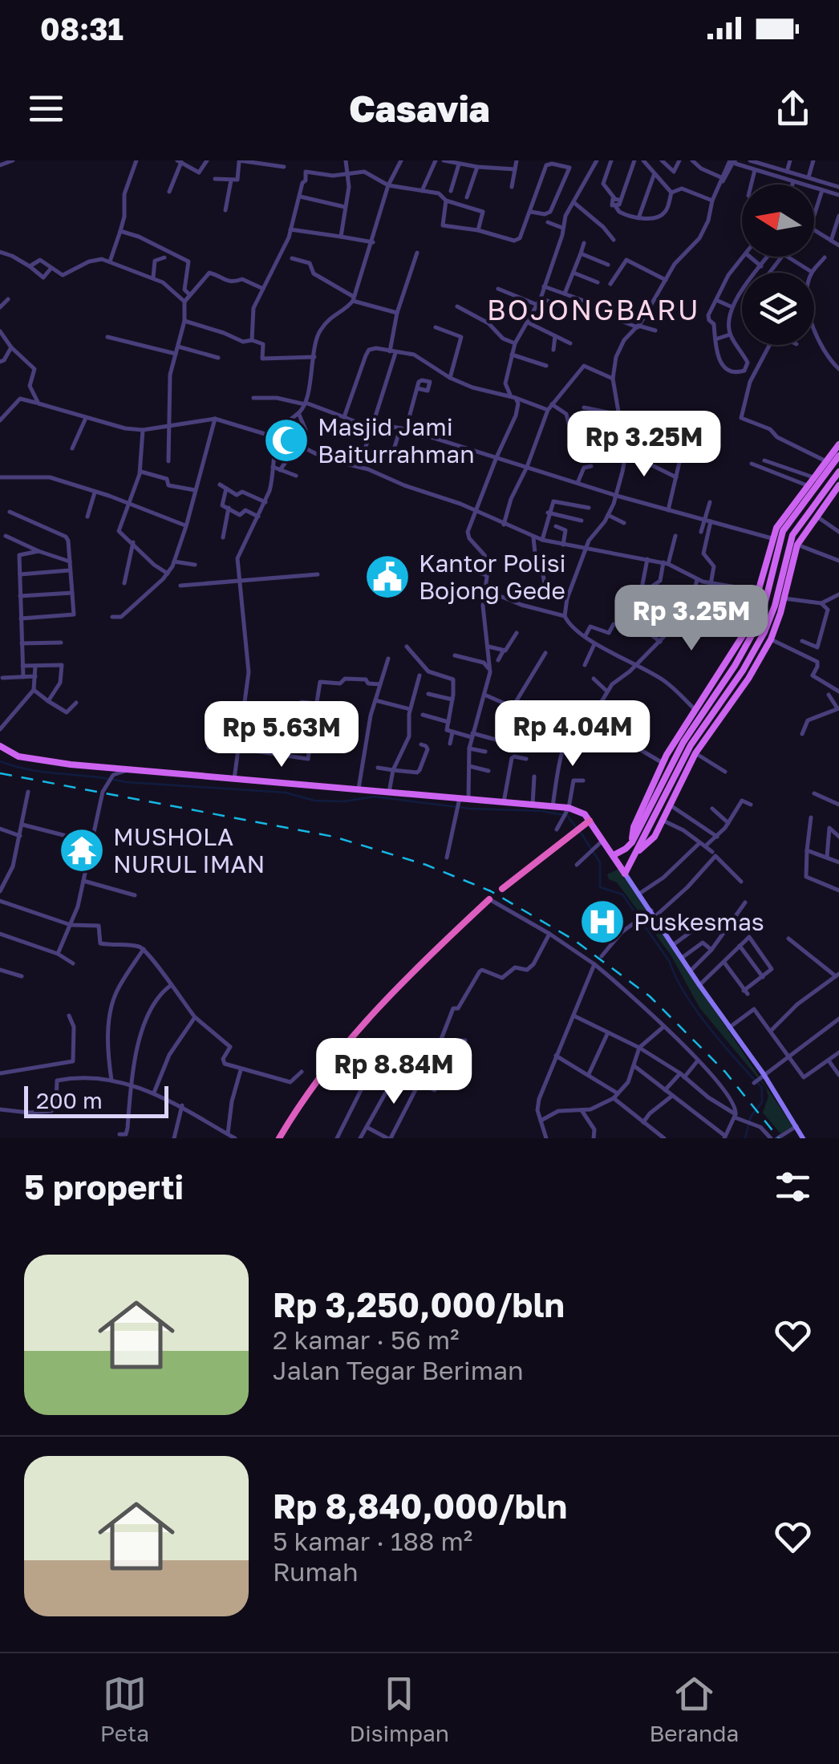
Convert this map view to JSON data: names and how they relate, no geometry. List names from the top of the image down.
{
  "districts": ["BOJONGBARU"],
  "places": {
    "mosque": ["Masjid Jami Baiturrahman"],
    "public building": ["Kantor Polisi Bojong Gede"],
    "temple": ["MUSHOLA NURUL IMAN"],
    "hospital": ["Puskesmas"]
  },
  "scale_bar": "200 m",
  "north": "left",
  "page": {
    "status": "08:31",
    "header": "Casavia",
    "price": [
      "Rp 3.25M",
      "Rp 3.25M",
      "Rp 4.04M",
      "Rp 5.63M",
      "Rp 8.84M"
    ],
    "scale": "200 m",
    "heading": "5 properti",
    "list": [
      {
        "name": "Rp 3,250,000/bln",
        "note": "2 kamar · 56 m² · Jalan Tegar Beriman"
      },
      {
        "name": "Rp 8,840,000/bln",
        "note": "5 kamar · 188 m² · Rumah"
      }
    ],
    "tabs": ["Peta", "Disimpan", "Beranda"]
  }
}
